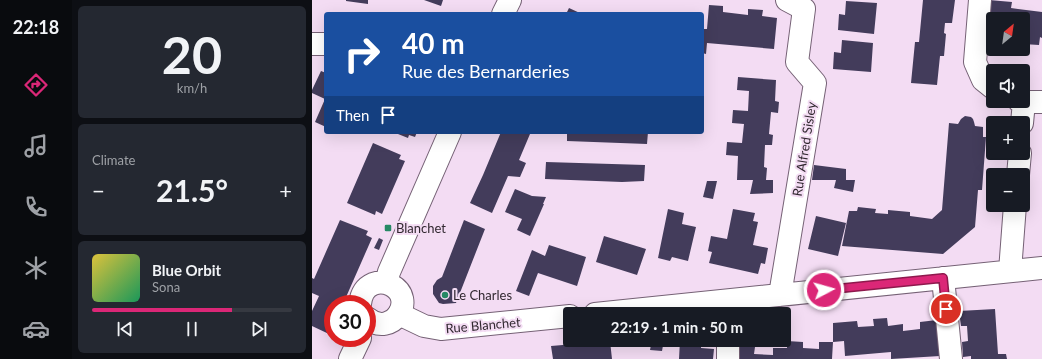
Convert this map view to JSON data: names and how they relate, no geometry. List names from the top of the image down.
{
  "streets": {
    "street": ["Rue Alfred Sisley", "Rue Blanchet"]
  },
  "places": {
    "transit": ["Blanchet"],
    "other": ["Le Charles"]
  },
  "north": "top right",
  "page": {
    "tabs": "22:18",
    "tile": [
      ["20", "km/h"],
      "Climate"
    ],
    "map_buttons": ["+", "−"],
    "turn": ["40 m", "Rue des Bernarderies"],
    "then": "Then",
    "heat": ["−", "21.5°", "+"],
    "song": ["Blue Orbit", "Sona"],
    "limit": "30",
    "trip": "22:19 · 1 min · 50 m"
  }
}
